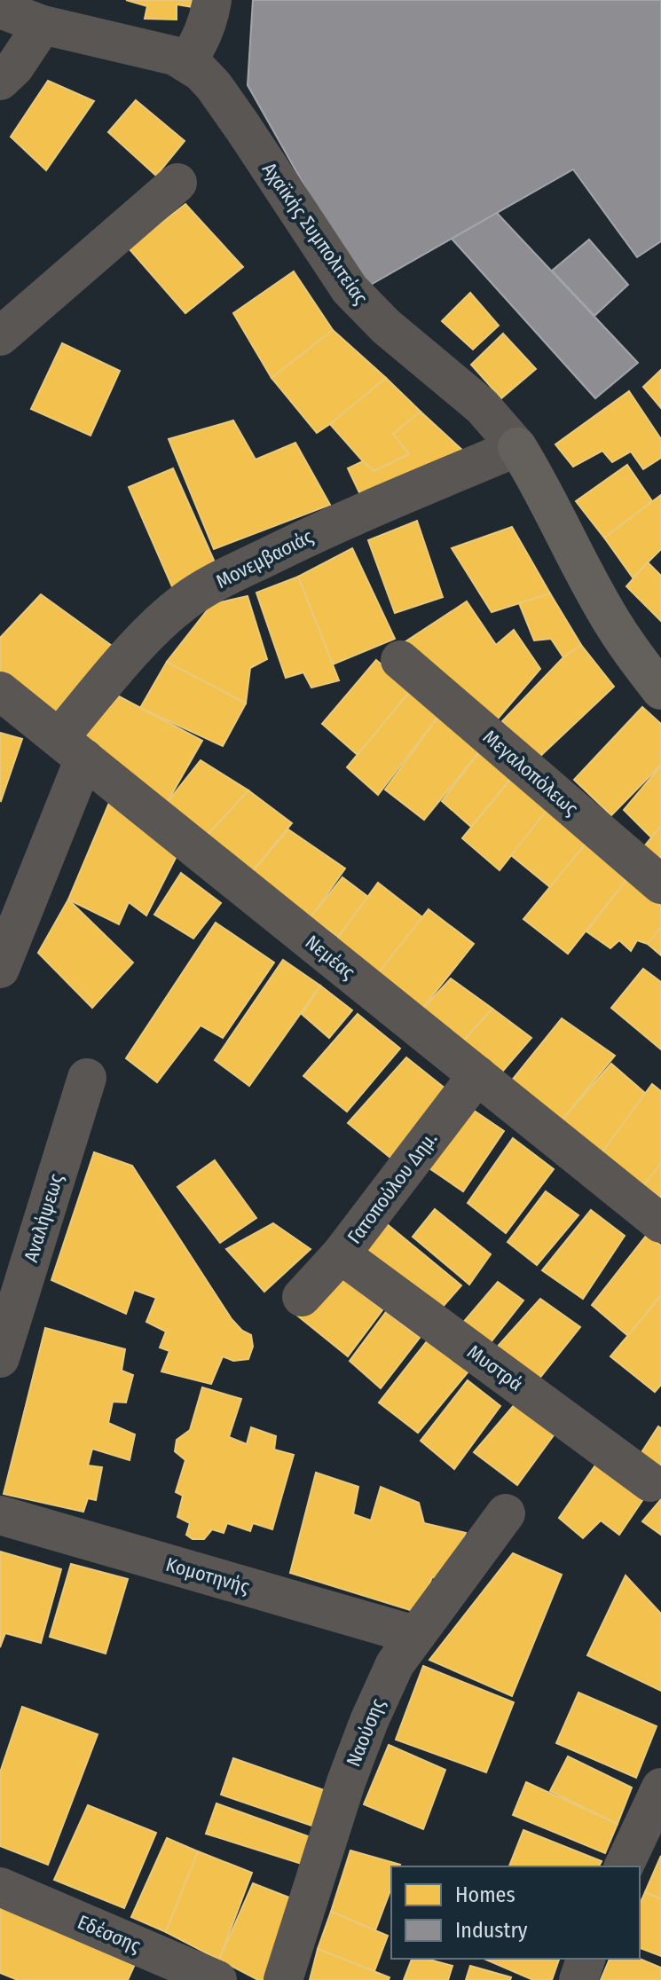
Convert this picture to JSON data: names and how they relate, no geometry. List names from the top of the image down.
{
  "streets": {
    "street": [
      "Αχαϊκής Συμπολιτείας",
      "Μονεμβασιάς",
      "Μεγαλοπόλεως",
      "Νεμέας",
      "Γατοπούλου Δημ.",
      "Αναλήψεως",
      "Μυστρά",
      "Κομοτηνής",
      "Ναούσης",
      "Εδέσσης"
    ]
  },
  "crossings": [
    ["Αχαϊκής Συμπολιτείας", "Μονεμβασιάς"],
    ["Μονεμβασιάς", "Νεμέας"],
    ["Νεμέας", "Γατοπούλου Δημ."],
    ["Γατοπούλου Δημ.", "Μυστρά"],
    ["Κομοτηνής", "Ναούσης"]
  ],
  "legend": ["Homes", "Industry"]
}
